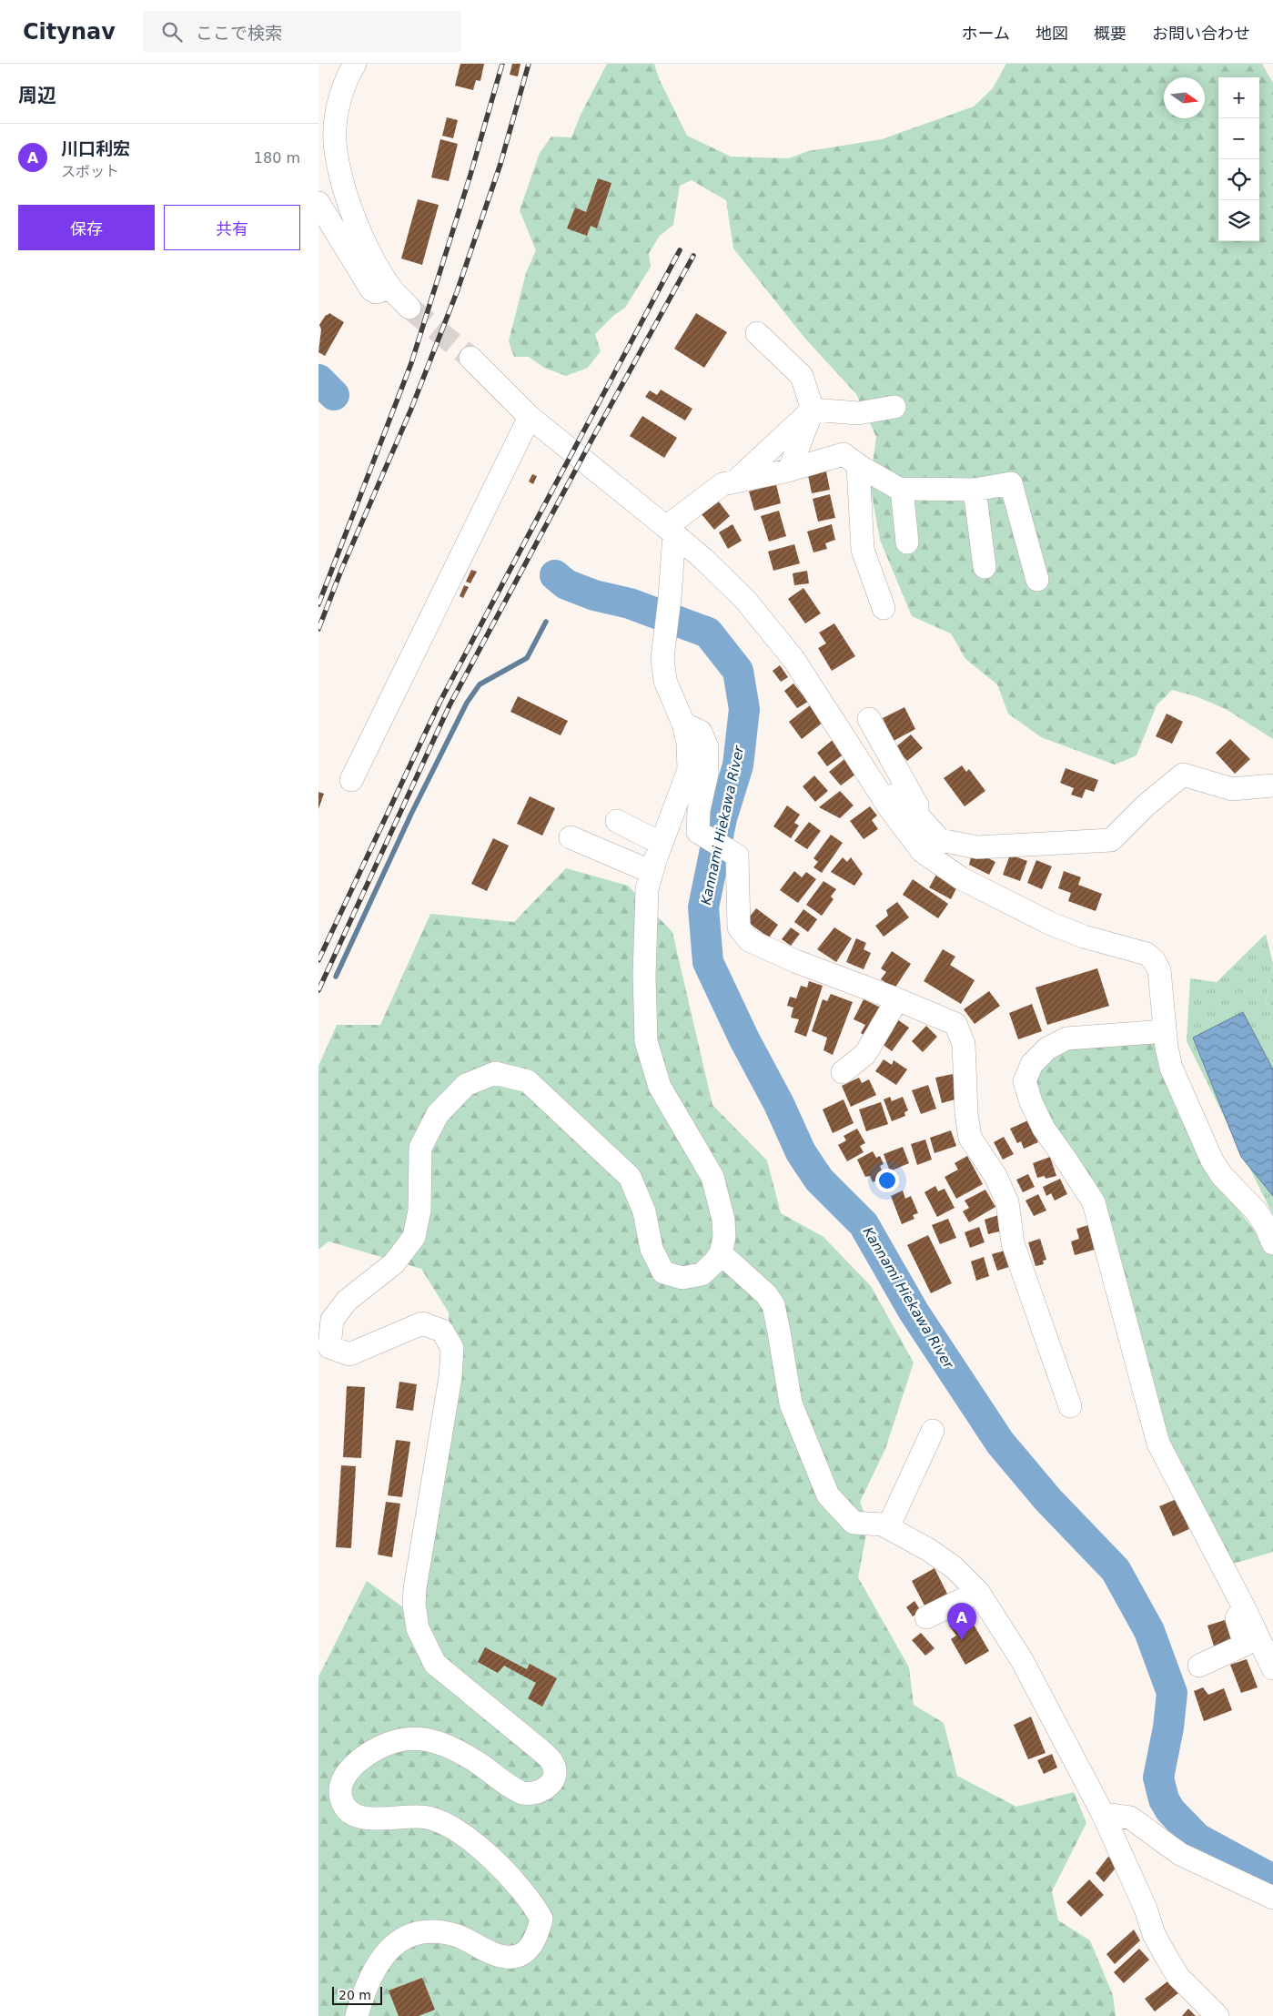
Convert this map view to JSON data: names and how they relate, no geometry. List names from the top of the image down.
{
  "water": ["Kannami Hiekawa River"],
  "scale_bar": "20 m",
  "north": "right",
  "page": {
    "header": "Citynav",
    "search": "ここで検索",
    "nav": [
      "ホーム",
      "地図",
      "概要",
      "お問い合わせ"
    ],
    "heading": "周辺",
    "map_buttons": ["+", "−"],
    "list": [
      {
        "mark": "A",
        "name": "川口利宏",
        "note": "スポット",
        "value": "180 m"
      }
    ],
    "buttons": ["保存", "共有"],
    "pins": "A",
    "scale": "20 m"
  }
}
